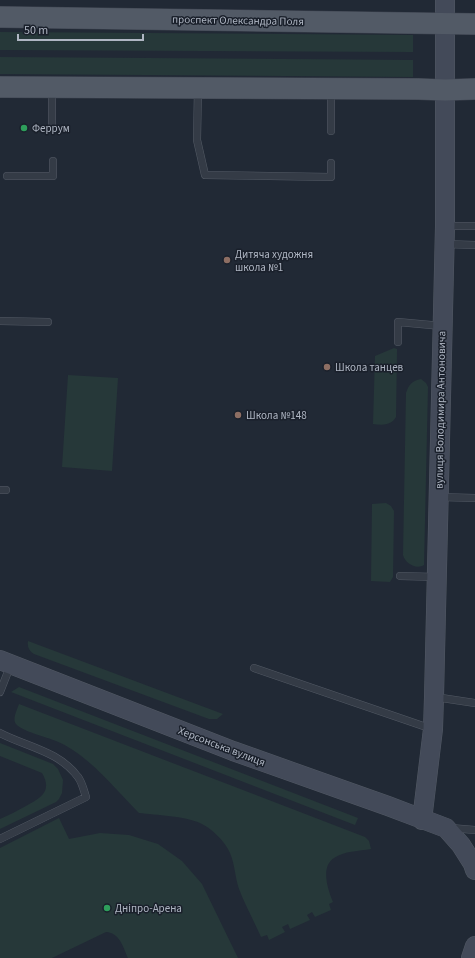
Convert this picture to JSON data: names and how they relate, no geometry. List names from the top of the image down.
{
  "streets": {
    "main road": ["проспект Олександра Поля"],
    "street": ["вулиця Володимира Антоновича", "Херсонська вулиця"]
  },
  "crossings": [
    ["проспект Олександра Поля", "вулиця Володимира Антоновича"],
    ["вулиця Володимира Антоновича", "Херсонська вулиця"]
  ],
  "places": [
    "Феррум",
    "Дитяча художня школа №1",
    "Школа танцев",
    "Школа №148",
    "Дніпро-Арена"
  ],
  "scale_bar": "50 m"
}
